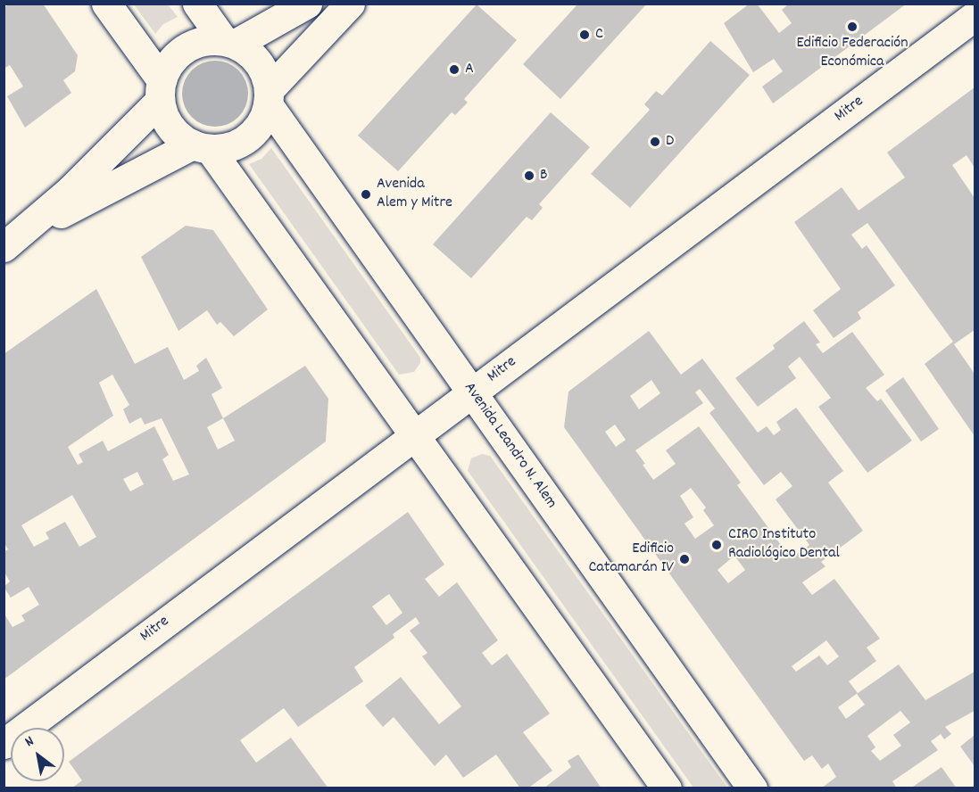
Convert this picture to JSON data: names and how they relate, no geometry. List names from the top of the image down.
{
  "streets": {
    "street": ["Mitre", "Avenida Leandro N. Alem"]
  },
  "crossings": [
    ["Mitre", "Avenida Leandro N. Alem"]
  ],
  "places": [
    "Edificio Federación Económica",
    "C",
    "A",
    "D",
    "B",
    "Avenida Alem y Mitre",
    "CIRO Instituto Radiológico Dental",
    "Edificio Catamarán IV"
  ],
  "north": "top left"
}
